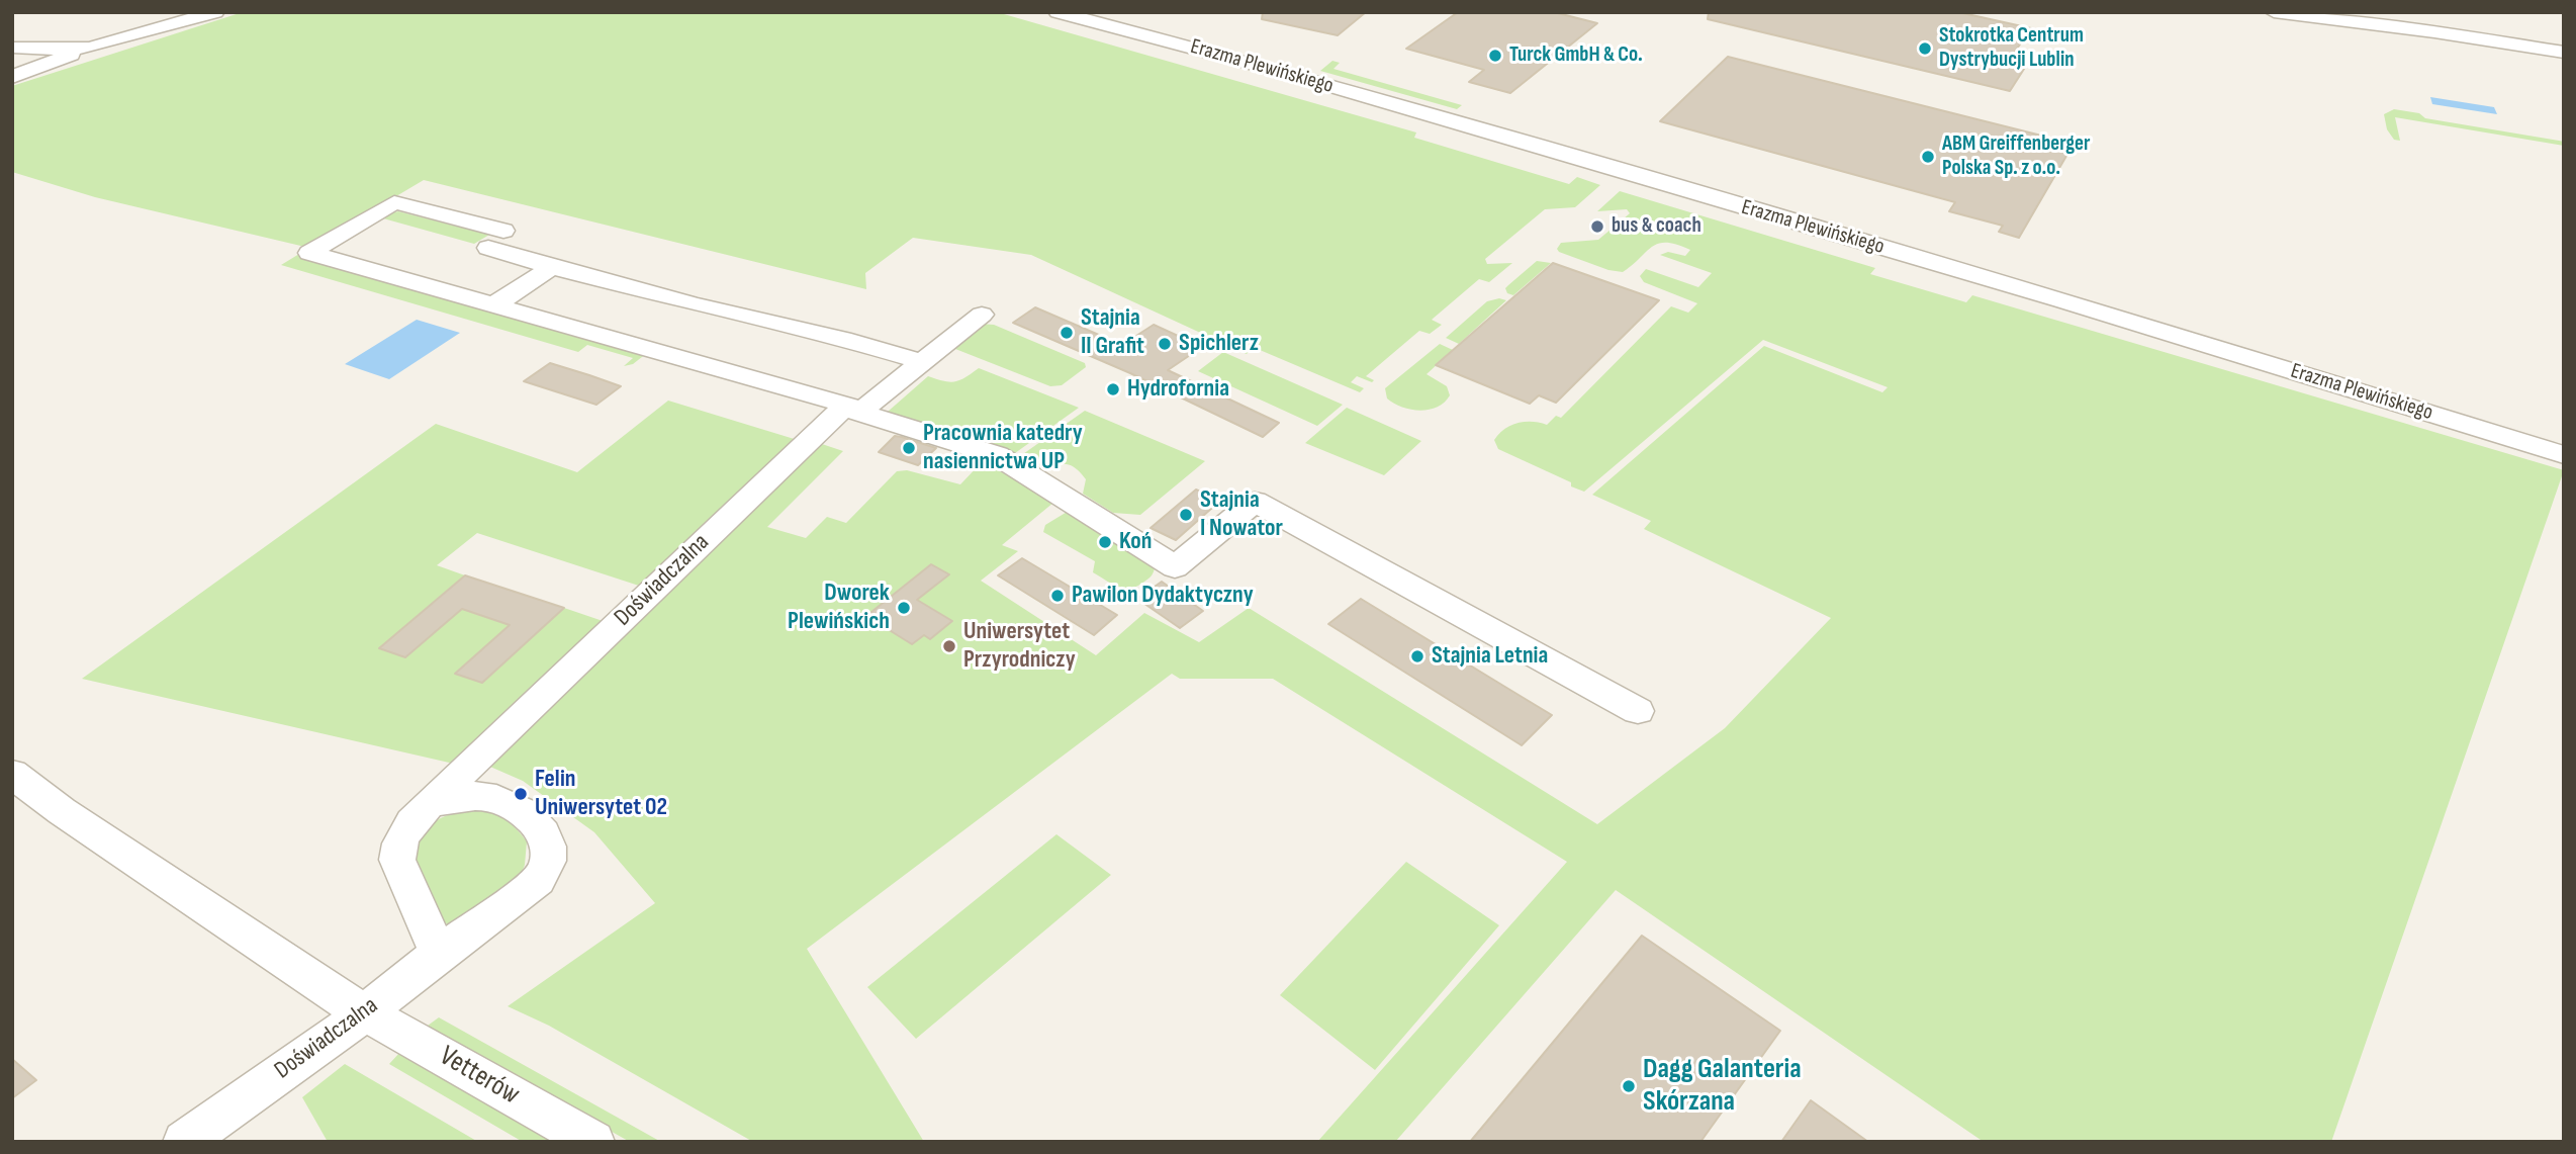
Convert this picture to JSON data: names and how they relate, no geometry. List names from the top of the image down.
{
  "streets": {
    "street": ["Erazma Plewińskiego", "Doświadczalna", "Vetterów"]
  },
  "crossings": [
    ["Doświadczalna", "Vetterów"]
  ],
  "places": [
    "Stokrotka Centrum Dystrybucji Lublin",
    "Turck GmbH & Co.",
    "ABM Greiffenberger Polska Sp. z o.o.",
    "bus & coach",
    "Stajnia II Grafit",
    "Spichlerz",
    "Hydrofornia",
    "Pracownia katedry nasiennictwa UP",
    "Stajnia I Nowator",
    "Koń",
    "Pawilon Dydaktyczny",
    "Dworek Plewińskich",
    "Uniwersytet Przyrodniczy",
    "Stajnia Letnia",
    "Felin Uniwersytet 02",
    "Dagg Galanteria Skórzana"
  ]
}
